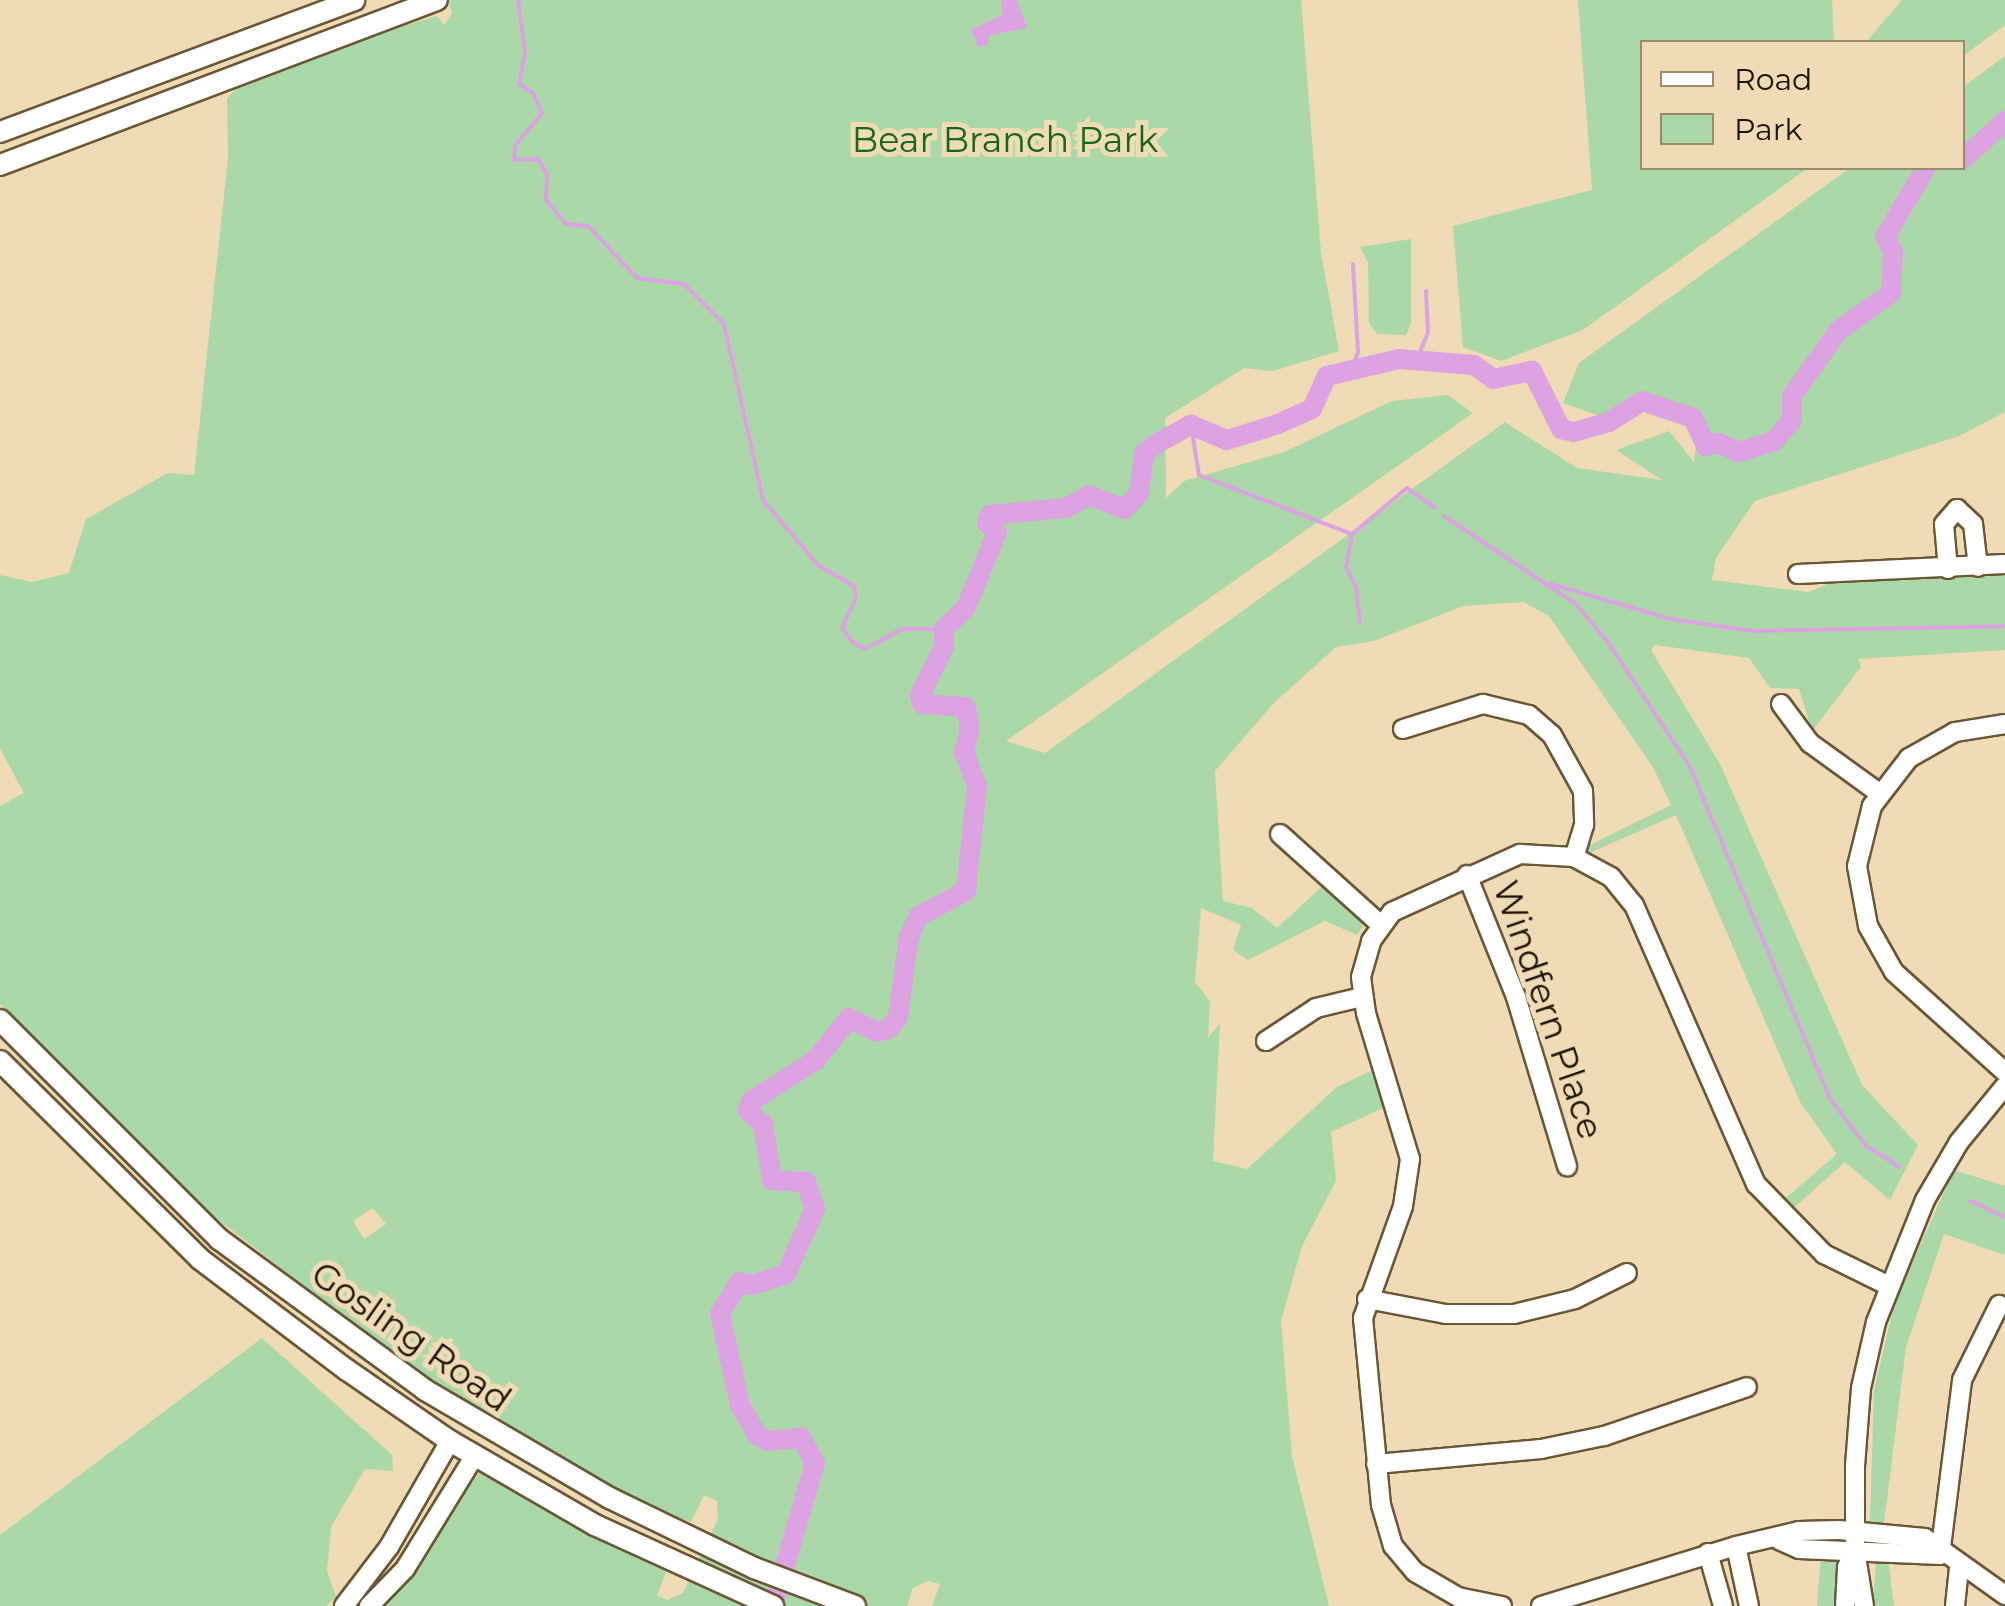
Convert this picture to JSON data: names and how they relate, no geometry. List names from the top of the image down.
{
  "streets": {
    "main road": ["Gosling Road"],
    "street": ["Windfern Place"]
  },
  "parks": ["Bear Branch Park"],
  "legend": ["Road", "Park"]
}
